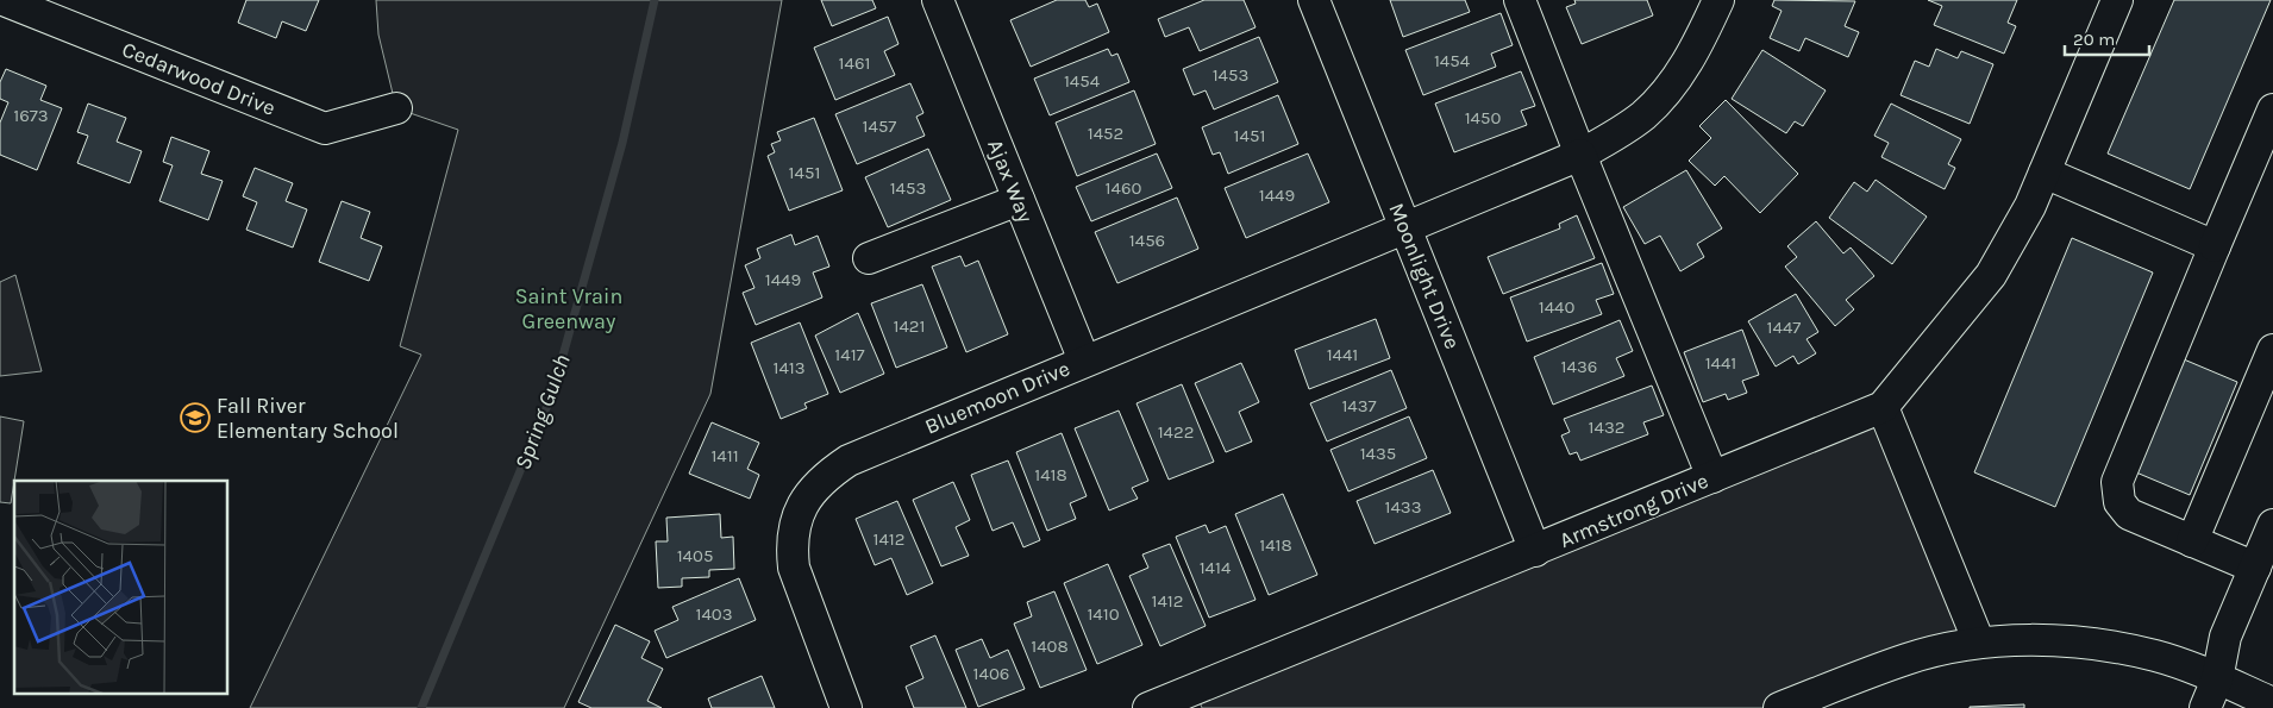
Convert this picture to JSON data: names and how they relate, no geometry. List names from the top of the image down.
{
  "streets": {
    "street": [
      "Cedarwood Drive",
      "Ajax Way",
      "Moonlight Drive",
      "Bluemoon Drive",
      "Armstrong Drive"
    ]
  },
  "crossings": [
    ["Ajax Way", "Bluemoon Drive"],
    ["Moonlight Drive", "Bluemoon Drive"],
    ["Moonlight Drive", "Armstrong Drive"]
  ],
  "water": ["Spring Gulch"],
  "parks": ["Saint Vrain Greenway"],
  "places": {
    "school or university": ["Fall River Elementary School"]
  },
  "house_numbers": [
    "1454",
    "1461",
    "1453",
    "1454",
    "1673",
    "1450",
    "1457",
    "1452",
    "1451",
    "1451",
    "1453",
    "1460",
    "1449",
    "1456",
    "1449",
    "1440",
    "1421",
    "1447",
    "1417",
    "1441",
    "1441",
    "1436",
    "1413",
    "1437",
    "1432",
    "1422",
    "1435",
    "1411",
    "1418",
    "1433",
    "1412",
    "1418",
    "1405",
    "1414",
    "1412",
    "1403",
    "1410",
    "1408",
    "1406"
  ],
  "scale_bar": "20 m"
}
